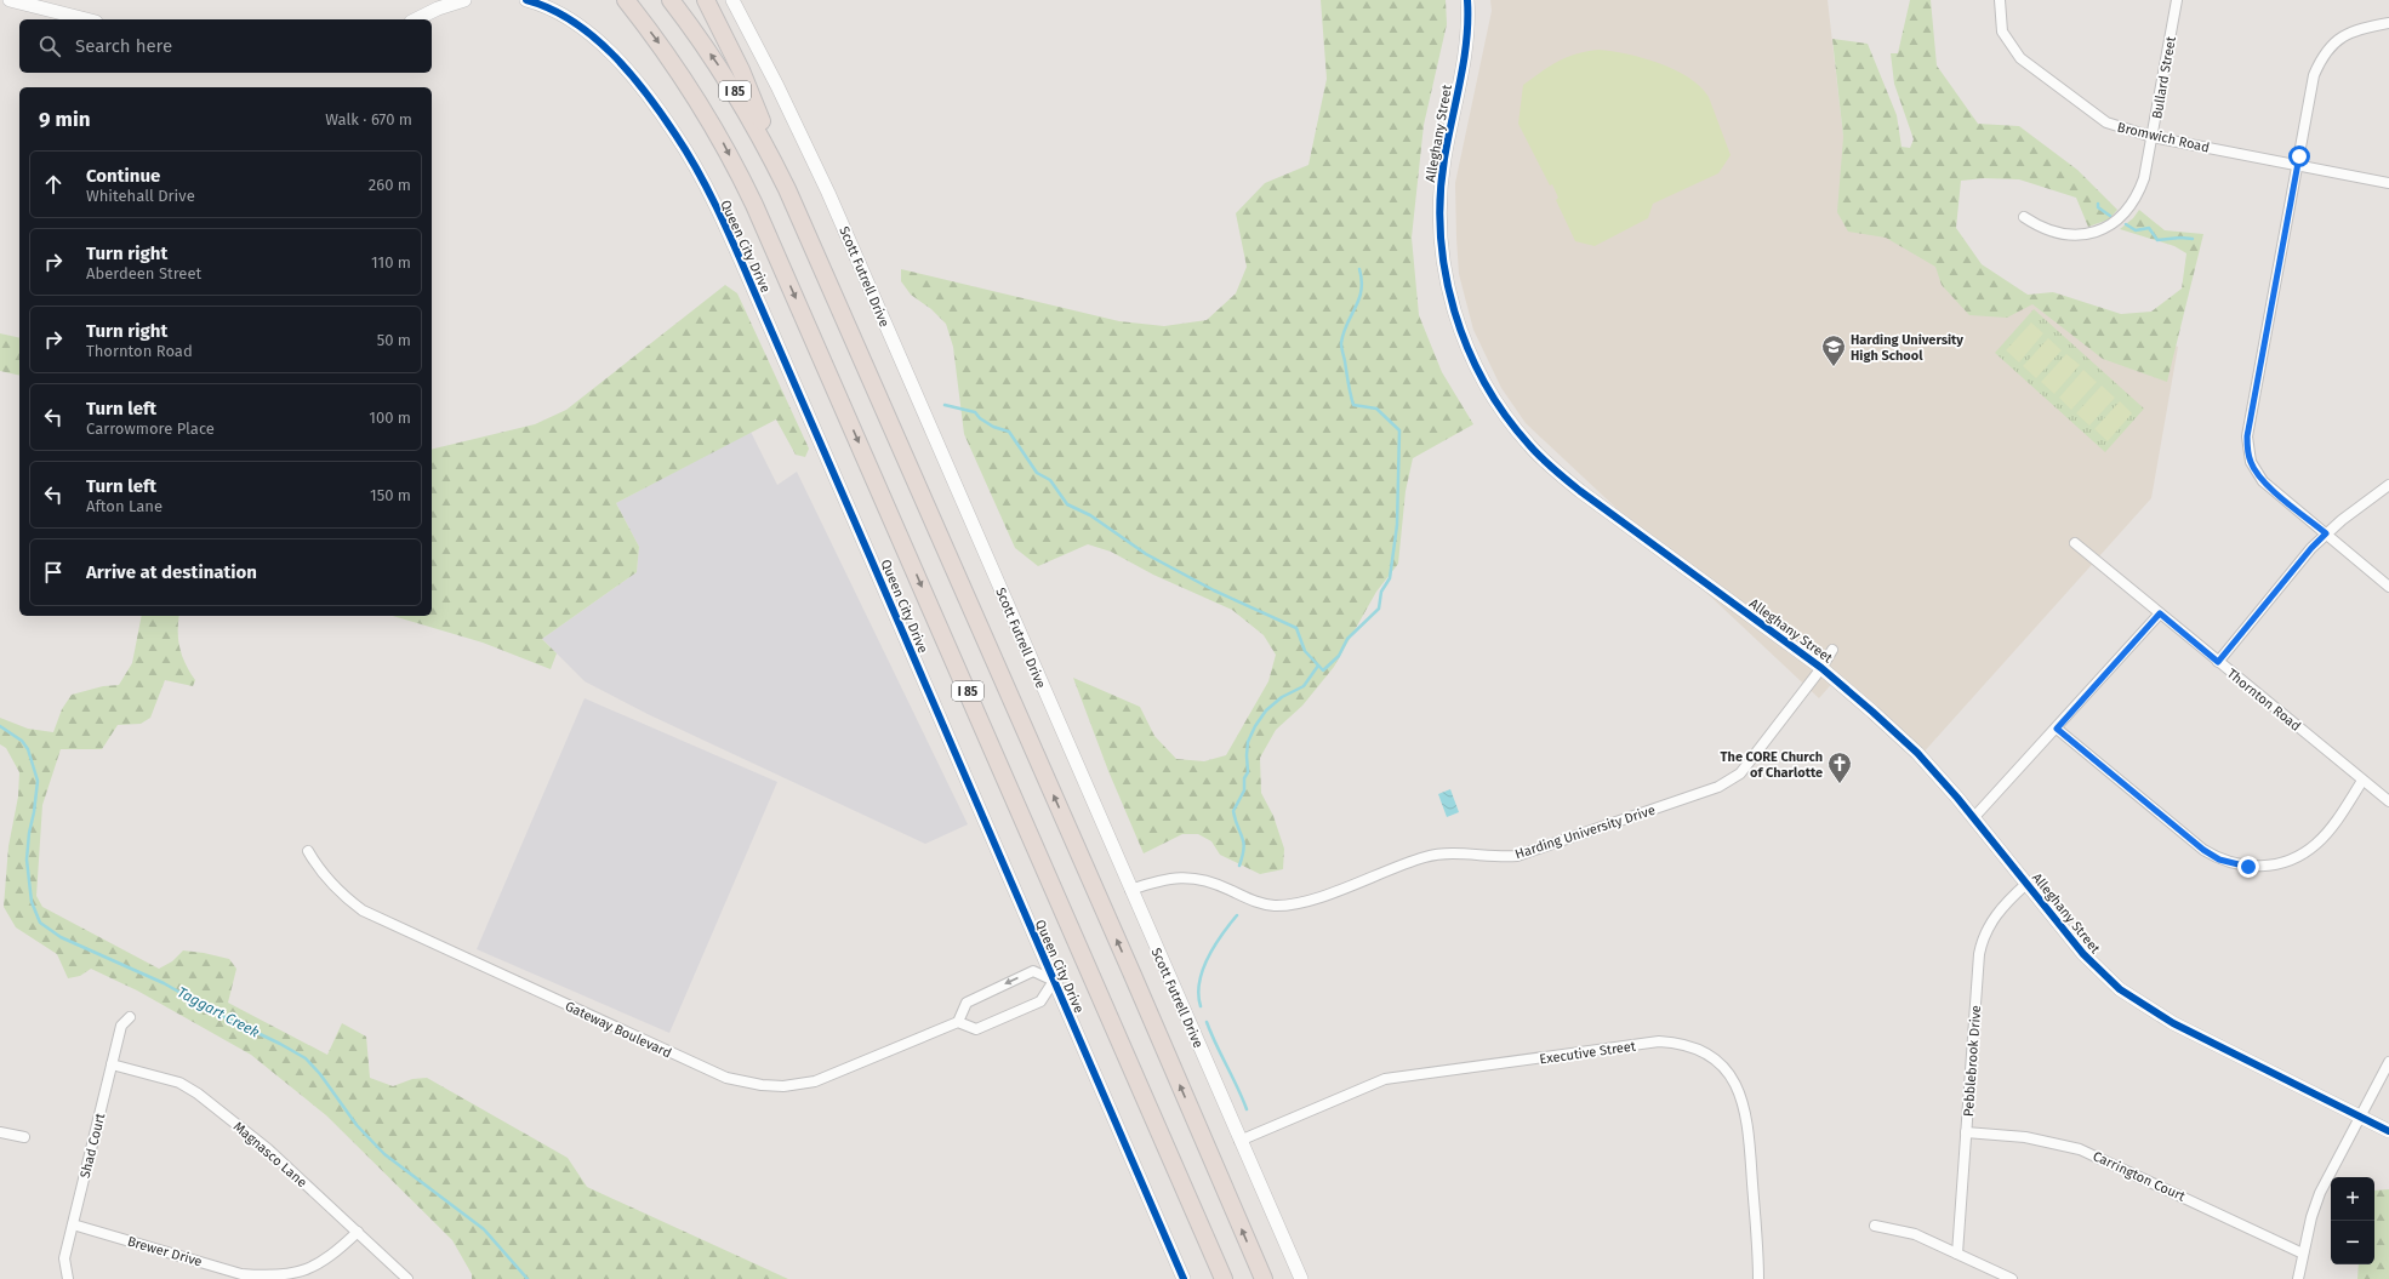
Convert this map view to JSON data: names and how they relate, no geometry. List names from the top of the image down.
{
  "streets": {
    "highway": ["I 85"],
    "street": [
      "Bullard Street",
      "Alleghany Street",
      "Bromwich Road",
      "Queen City Drive",
      "Scott Futrell Drive",
      "Thornton Road",
      "Harding University Drive",
      "Gateway Boulevard",
      "Executive Street",
      "Pebblebrook Drive",
      "Shad Court",
      "Magnasco Lane",
      "Carrington Court",
      "Brewer Drive"
    ]
  },
  "crossings": [
    ["Bullard Street", "Bromwich Road"],
    ["Alleghany Street", "Harding University Drive"],
    ["Alleghany Street", "Pebblebrook Drive"],
    ["Scott Futrell Drive", "Harding University Drive"],
    ["Scott Futrell Drive", "Executive Street"],
    ["Pebblebrook Drive", "Carrington Court"],
    ["Shad Court", "Magnasco Lane"],
    ["Shad Court", "Brewer Drive"],
    ["Magnasco Lane", "Brewer Drive"]
  ],
  "water": ["Taggart Creek"],
  "places": {
    "school or university": ["Harding University High School"],
    "church": ["The CORE Church of Charlotte"]
  },
  "page": {
    "search": "Search here",
    "heading": ["9 min", "Walk · 670 m"],
    "list": [
      ["Continue", "Whitehall Drive", "260 m"],
      ["Turn right", "Aberdeen Street", "110 m"],
      ["Turn right", "Thornton Road", "50 m"],
      ["Turn left", "Carrowmore Place", "100 m"],
      ["Turn left", "Afton Lane", "150 m"],
      "Arrive at destination"
    ],
    "map_buttons": ["+", "−"]
  }
}
